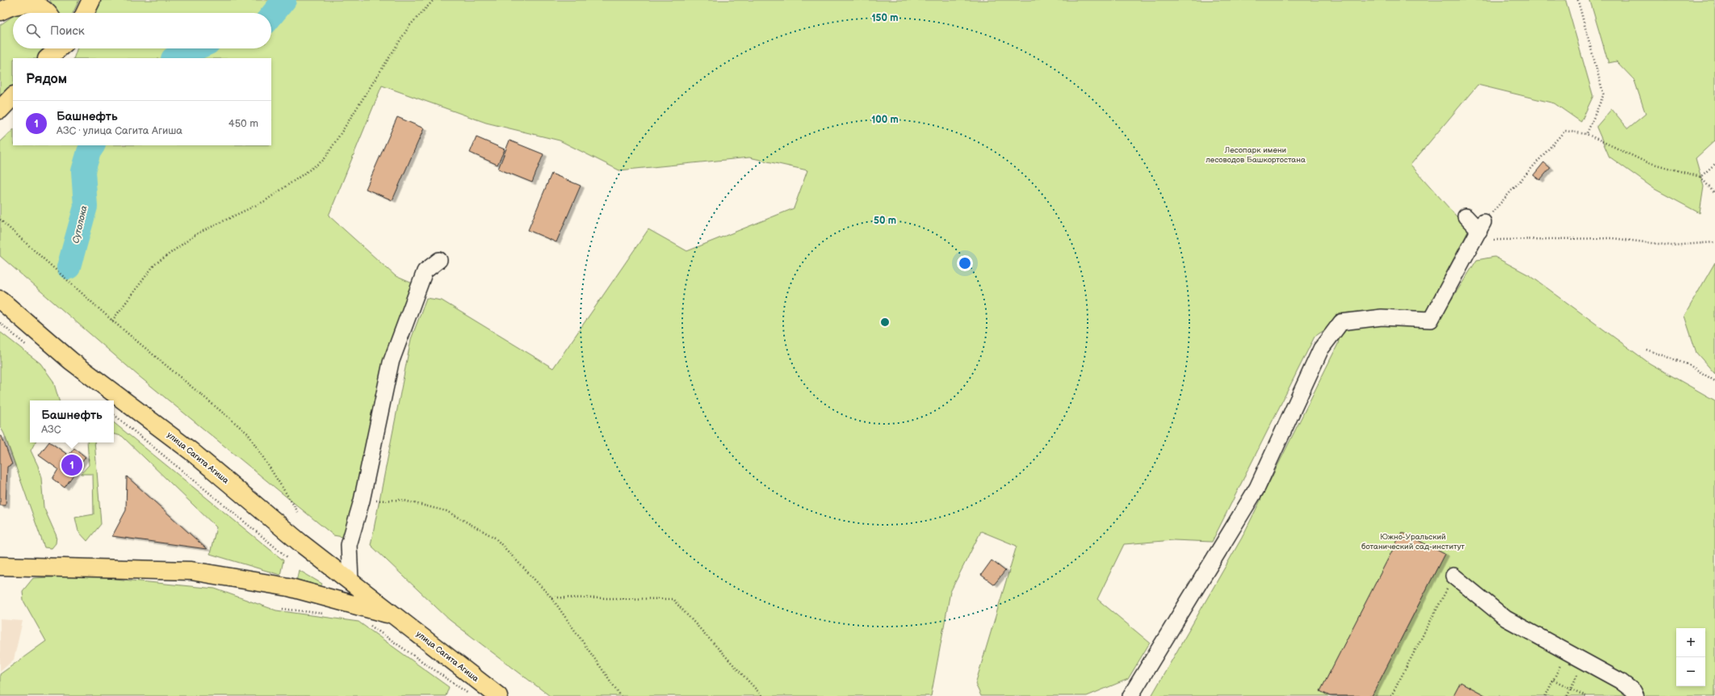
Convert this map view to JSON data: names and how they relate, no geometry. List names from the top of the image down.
{
  "streets": {
    "main road": ["улица Сагита Агиша"]
  },
  "water": ["Сутолока"],
  "parks": ["Лесопарк имени лесоводов Башкортостана", "Южно-Уральский ботанический сад-институт"],
  "page": {
    "search": "Поиск",
    "heading": "Рядом",
    "list": [
      {
        "mark": "1",
        "name": "Башнефть",
        "note": "АЗС · улица Сагита Агиша",
        "value": "450 m"
      }
    ],
    "popup": ["Башнефть", "АЗС"],
    "pins": "1",
    "map_buttons": ["+", "−"]
  },
  "rings": ["150 m", "100 m", "50 m"]
}
